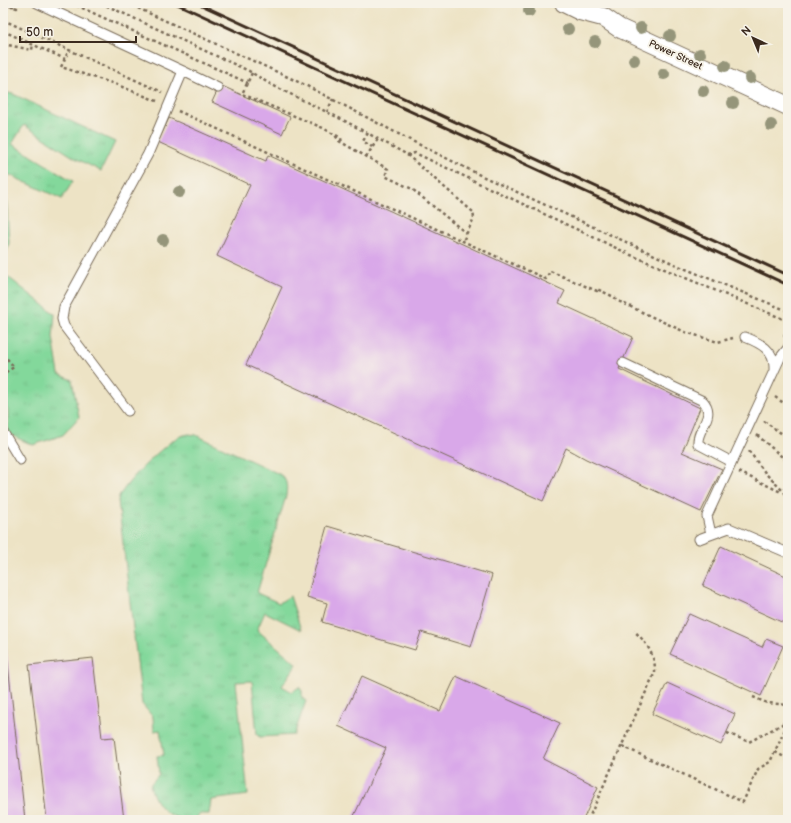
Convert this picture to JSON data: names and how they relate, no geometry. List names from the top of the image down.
{
  "streets": {
    "street": ["Power Street"]
  },
  "scale_bar": "50 m",
  "north": "top left"
}
